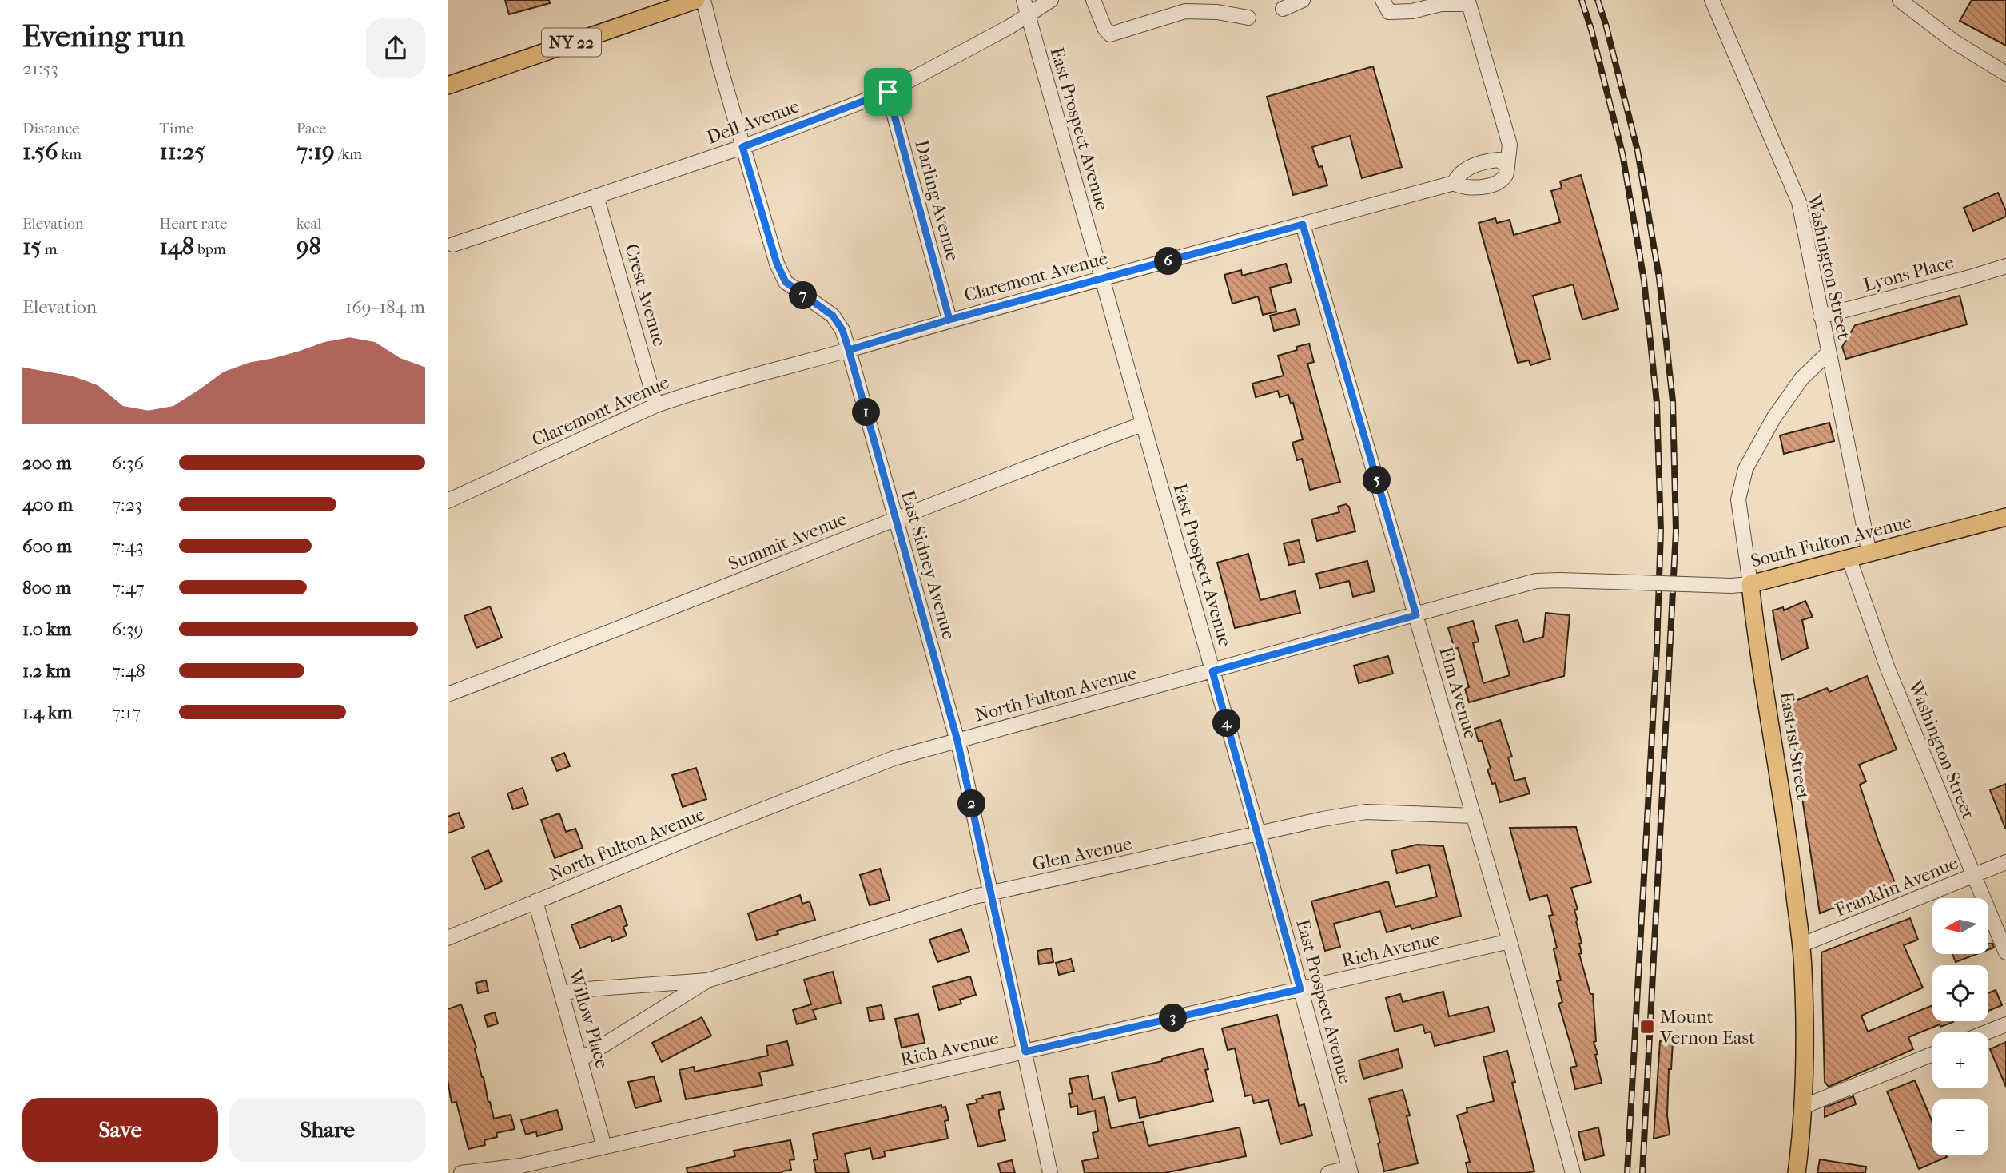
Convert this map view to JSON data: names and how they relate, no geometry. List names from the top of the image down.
{
  "streets": {
    "main road": ["NY 22", "South Fulton Avenue", "East 1st Street"],
    "street": [
      "Dell Avenue",
      "East Prospect Avenue",
      "Darling Avenue",
      "Washington Street",
      "Lyons Place",
      "Claremont Avenue",
      "Crest Avenue",
      "Summit Avenue",
      "East Sidney Avenue",
      "Elm Avenue",
      "North Fulton Avenue",
      "Glen Avenue",
      "Franklin Avenue",
      "Rich Avenue",
      "Willow Place"
    ]
  },
  "crossings": [
    ["Dell Avenue", "East Prospect Avenue"],
    ["Dell Avenue", "Darling Avenue"],
    ["Dell Avenue", "Crest Avenue"],
    ["Dell Avenue", "East Sidney Avenue"],
    ["East Prospect Avenue", "Claremont Avenue"],
    ["East Prospect Avenue", "Summit Avenue"],
    ["East Prospect Avenue", "North Fulton Avenue"],
    ["East Prospect Avenue", "Glen Avenue"],
    ["East Prospect Avenue", "Rich Avenue"],
    ["Darling Avenue", "Claremont Avenue"],
    ["Washington Street", "Lyons Place"],
    ["Washington Street", "South Fulton Avenue"],
    ["Washington Street", "East 1st Street"],
    ["Washington Street", "Franklin Avenue"],
    ["Claremont Avenue", "Crest Avenue"],
    ["Claremont Avenue", "East Sidney Avenue"],
    ["Claremont Avenue", "Elm Avenue"],
    ["Summit Avenue", "East Sidney Avenue"],
    ["South Fulton Avenue", "North Fulton Avenue"],
    ["South Fulton Avenue", "East 1st Street"],
    ["East Sidney Avenue", "North Fulton Avenue"],
    ["East Sidney Avenue", "Glen Avenue"],
    ["East Sidney Avenue", "Rich Avenue"],
    ["Elm Avenue", "North Fulton Avenue"],
    ["Elm Avenue", "Glen Avenue"],
    ["Elm Avenue", "Rich Avenue"],
    ["North Fulton Avenue", "Willow Place"],
    ["East 1st Street", "Franklin Avenue"],
    ["Glen Avenue", "Willow Place"],
    ["Rich Avenue", "Willow Place"]
  ],
  "places": {
    "transit": ["Mount Vernon East"]
  },
  "north": "left",
  "page": {
    "heading": ["Evening run", "21:53"],
    "stats": [
      ["Distance", "1.56 km"],
      ["Time", "11:25"],
      ["Pace", "7:19 /km"],
      ["Elevation", "15 m"],
      ["Heart rate", "148 bpm"],
      ["kcal", "98"]
    ],
    "pins": [
      "6",
      "7",
      "1",
      "5",
      "4",
      "2",
      "3"
    ],
    "chart": ["Elevation", "169–184 m"],
    "list": [
      {
        "name": "200 m",
        "note": "6:36"
      },
      {
        "name": "400 m",
        "note": "7:23"
      },
      {
        "name": "600 m",
        "note": "7:43"
      },
      {
        "name": "800 m",
        "note": "7:47"
      },
      {
        "name": "1.0 km",
        "note": "6:39"
      },
      {
        "name": "1.2 km",
        "note": "7:48"
      },
      {
        "name": "1.4 km",
        "note": "7:17"
      }
    ],
    "map_buttons": ["+", "−"],
    "buttons": ["Save", "Share"]
  }
}
